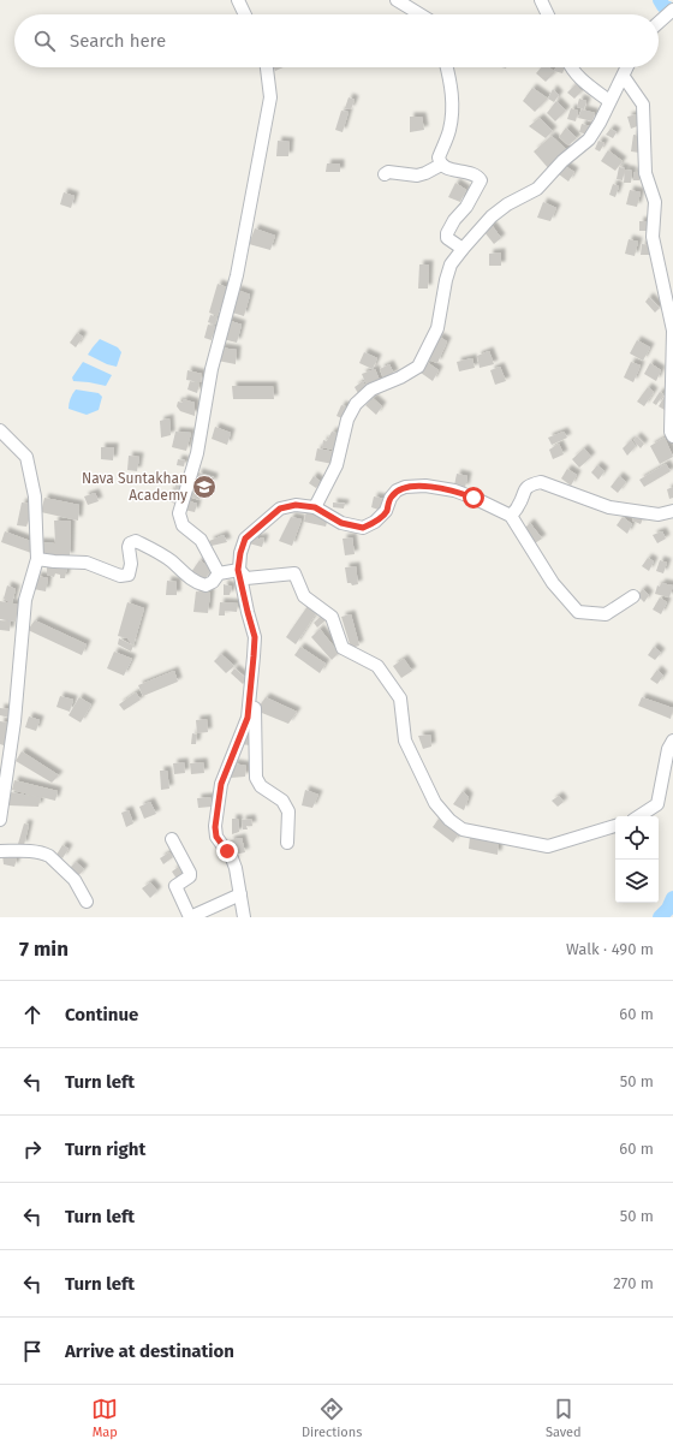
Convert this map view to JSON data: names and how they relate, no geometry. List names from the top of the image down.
{
  "places": {
    "school or university": ["Nava Suntakhan Academy"]
  },
  "page": {
    "search": "Search here",
    "heading": ["7 min", "Walk · 490 m"],
    "list": [
      ["Continue", "60 m"],
      ["Turn left", "50 m"],
      ["Turn right", "60 m"],
      ["Turn left", "50 m"],
      ["Turn left", "270 m"],
      "Arrive at destination"
    ],
    "nav": ["Map", "Directions", "Saved"]
  }
}
